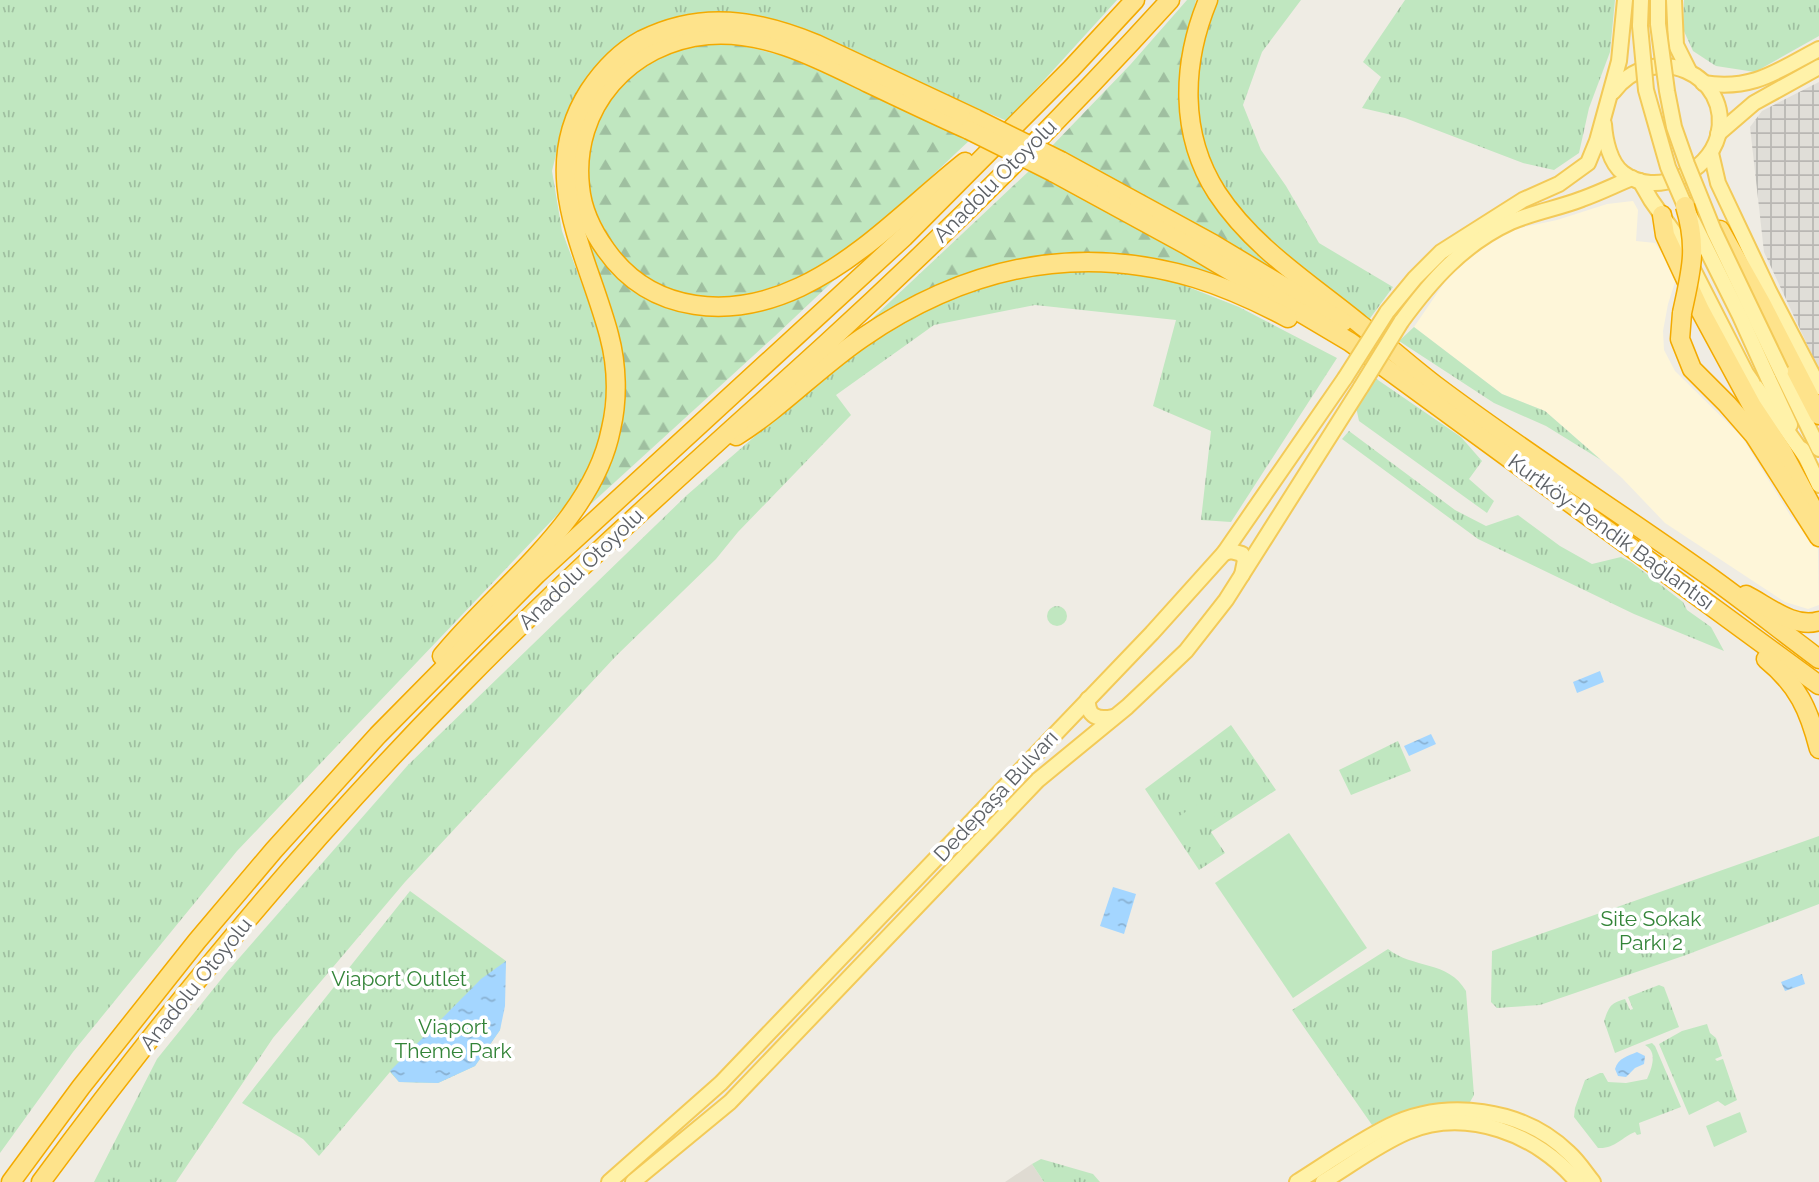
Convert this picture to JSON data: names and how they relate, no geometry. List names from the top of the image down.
{
  "streets": {
    "highway": ["Anadolu Otoyolu", "Kurtköy-Pendik Bağlantısı"],
    "main road": ["Dedepaşa Bulvarı"]
  },
  "parks": ["Site Sokak Parkı 2", "Viaport Outlet", "Viaport Theme Park"]
}
